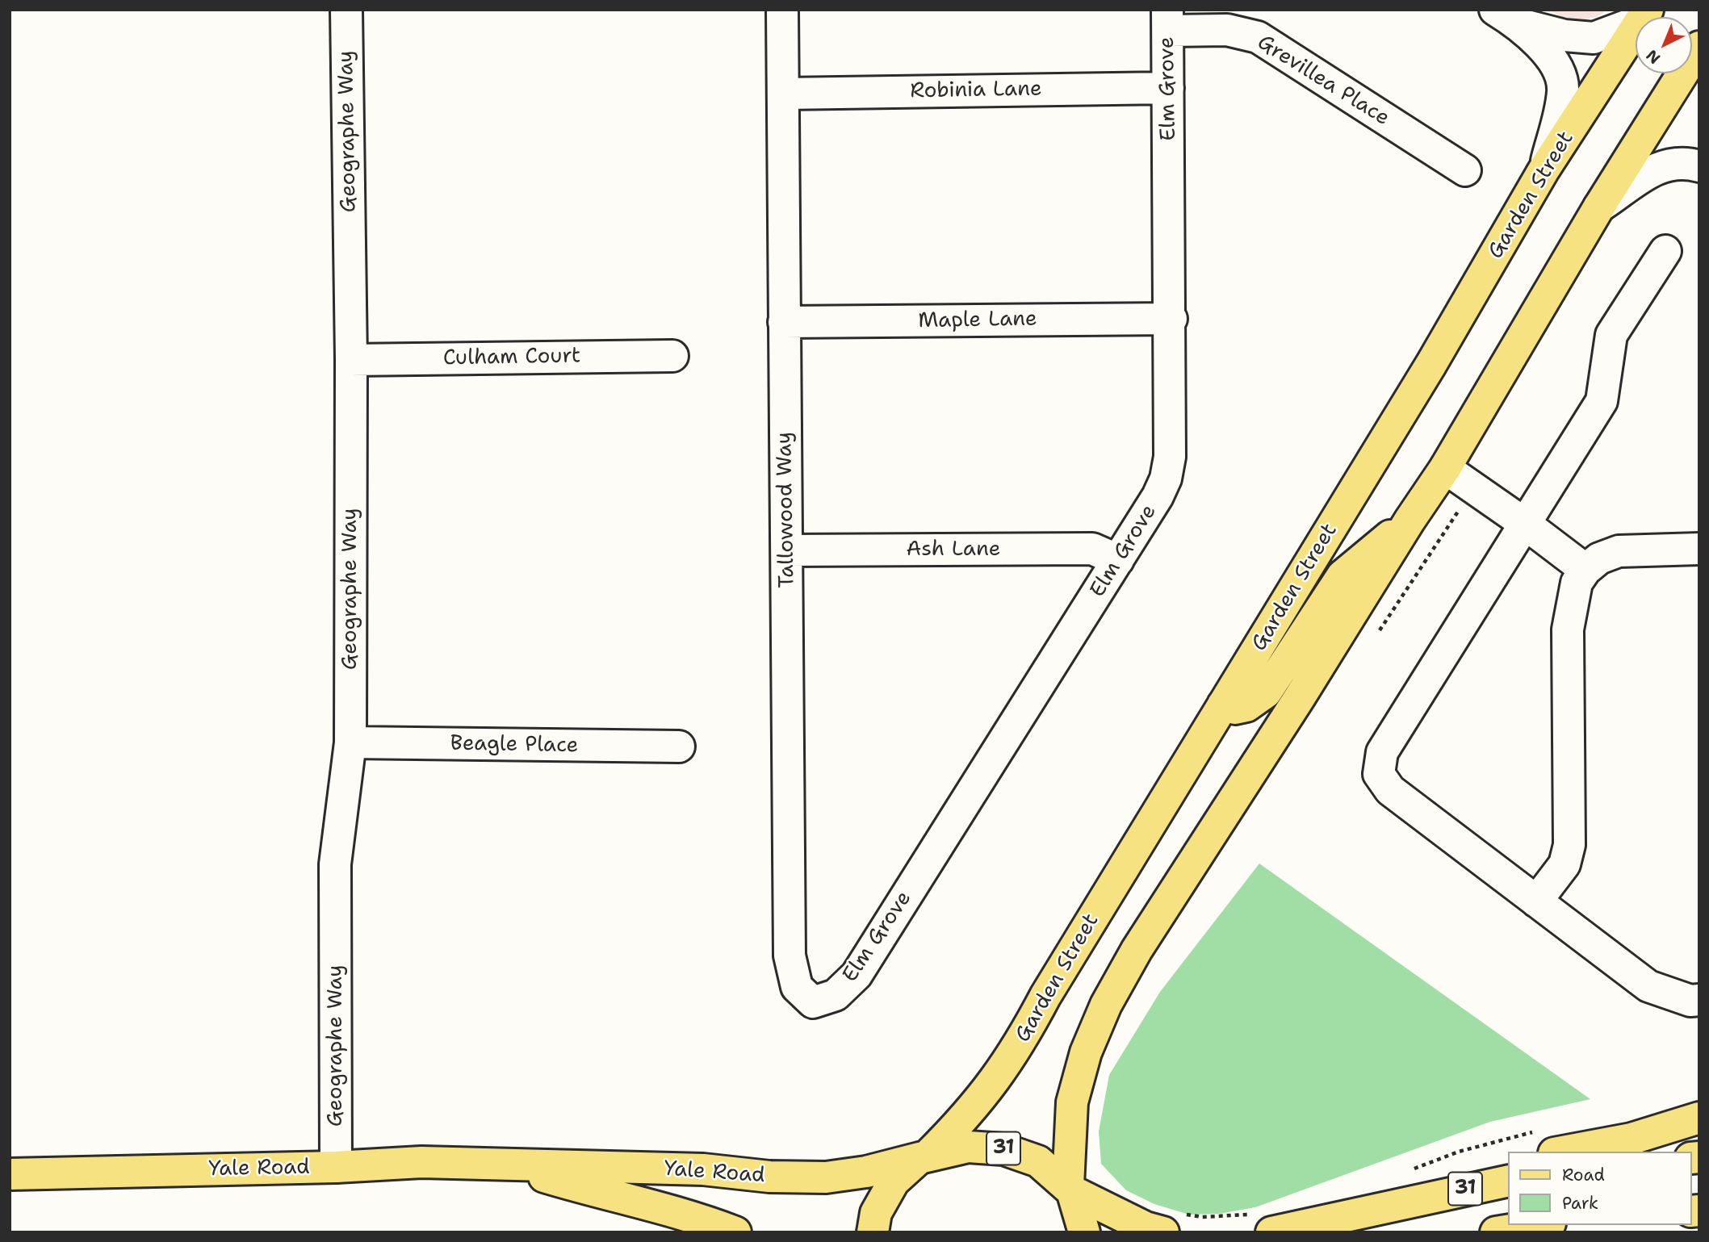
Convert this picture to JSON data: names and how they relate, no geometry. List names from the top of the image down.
{
  "streets": {
    "main road": ["Garden Street", "31", "Yale Road"],
    "street": [
      "Grevillea Place",
      "Elm Grove",
      "Robinia Lane",
      "Geographe Way",
      "Maple Lane",
      "Culham Court",
      "Tallowood Way",
      "Ash Lane",
      "Beagle Place"
    ]
  },
  "crossings": [
    ["Grevillea Place", "Elm Grove"],
    ["Elm Grove", "Robinia Lane"],
    ["Elm Grove", "Maple Lane"],
    ["Elm Grove", "Tallowood Way"],
    ["Elm Grove", "Ash Lane"],
    ["Robinia Lane", "Tallowood Way"],
    ["Geographe Way", "Culham Court"],
    ["Geographe Way", "Beagle Place"],
    ["Geographe Way", "Yale Road"],
    ["Garden Street", "31"],
    ["Garden Street", "Yale Road"],
    ["Maple Lane", "Tallowood Way"],
    ["Tallowood Way", "Ash Lane"],
    ["31", "Yale Road"]
  ],
  "legend": ["Road", "Park"],
  "north": "bottom left"
}
